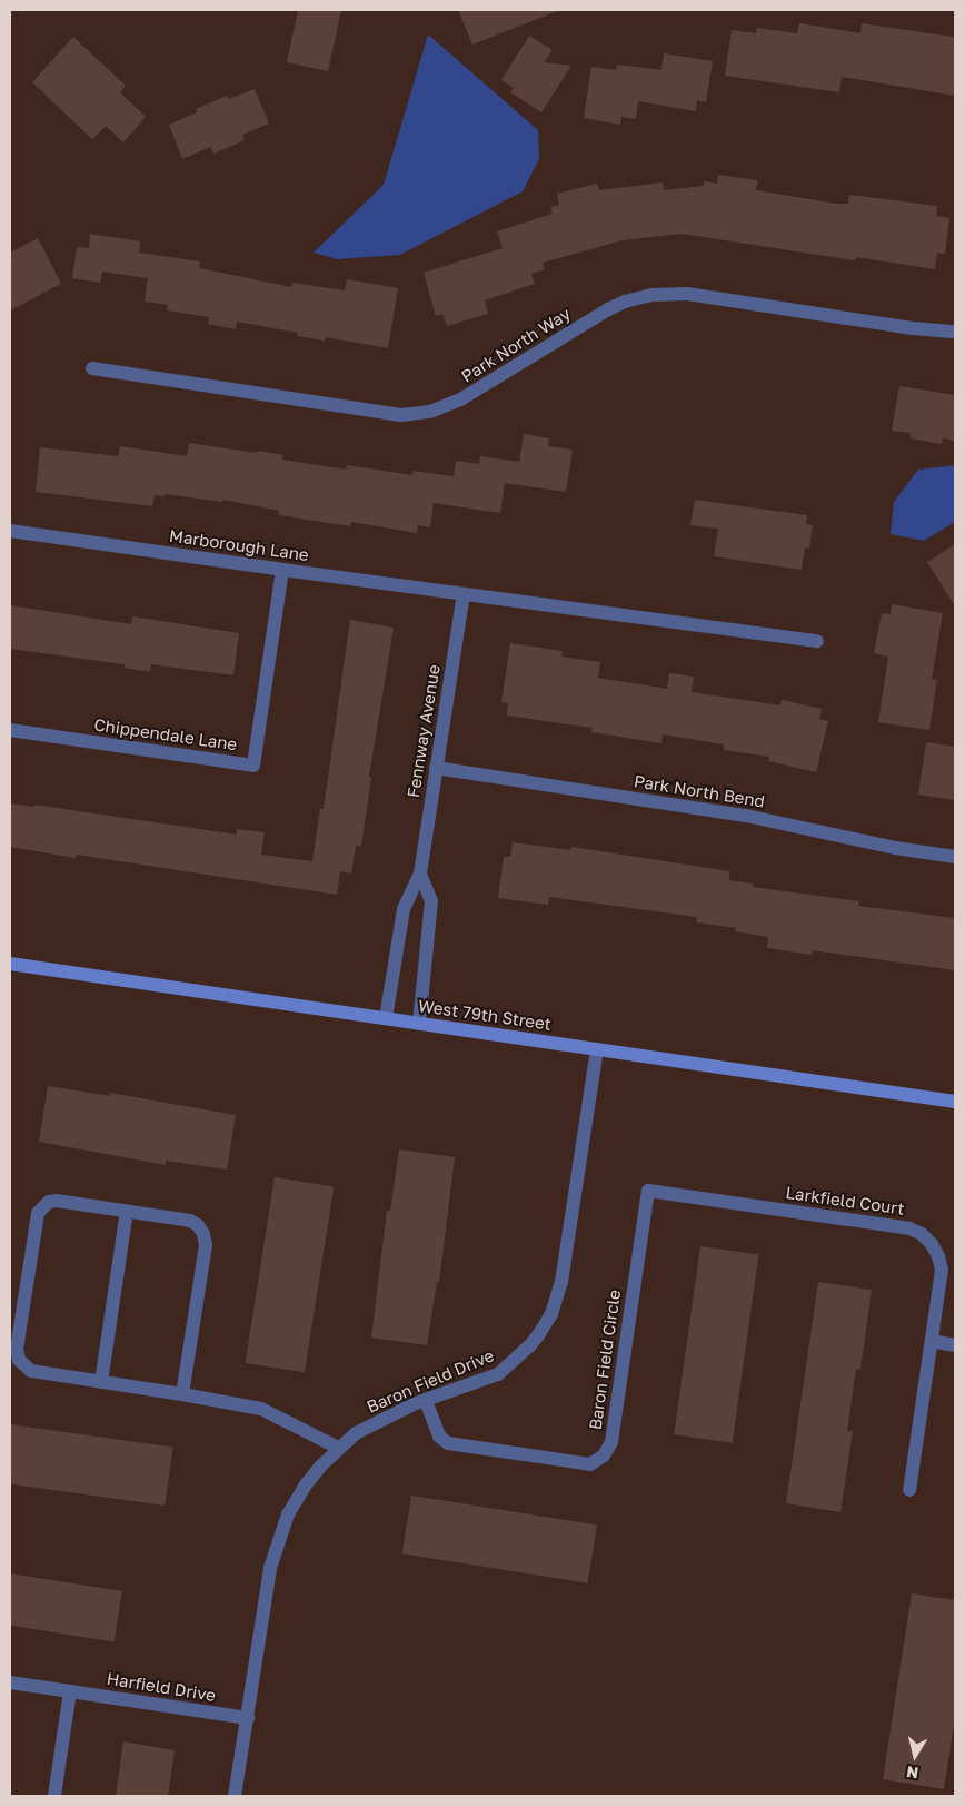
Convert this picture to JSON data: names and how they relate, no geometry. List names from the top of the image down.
{
  "streets": {
    "main road": ["West 79th Street"],
    "street": [
      "Park North Way",
      "Marborough Lane",
      "Fennway Avenue",
      "Chippendale Lane",
      "Park North Bend",
      "Larkfield Court",
      "Baron Field Circle",
      "Baron Field Drive",
      "Harfield Drive"
    ]
  },
  "crossings": [
    ["Marborough Lane", "Fennway Avenue"],
    ["Marborough Lane", "Chippendale Lane"],
    ["Fennway Avenue", "Park North Bend"],
    ["Fennway Avenue", "West 79th Street"],
    ["West 79th Street", "Baron Field Drive"],
    ["Larkfield Court", "Baron Field Circle"],
    ["Baron Field Circle", "Baron Field Drive"],
    ["Baron Field Drive", "Harfield Drive"]
  ],
  "north": "bottom"
}
